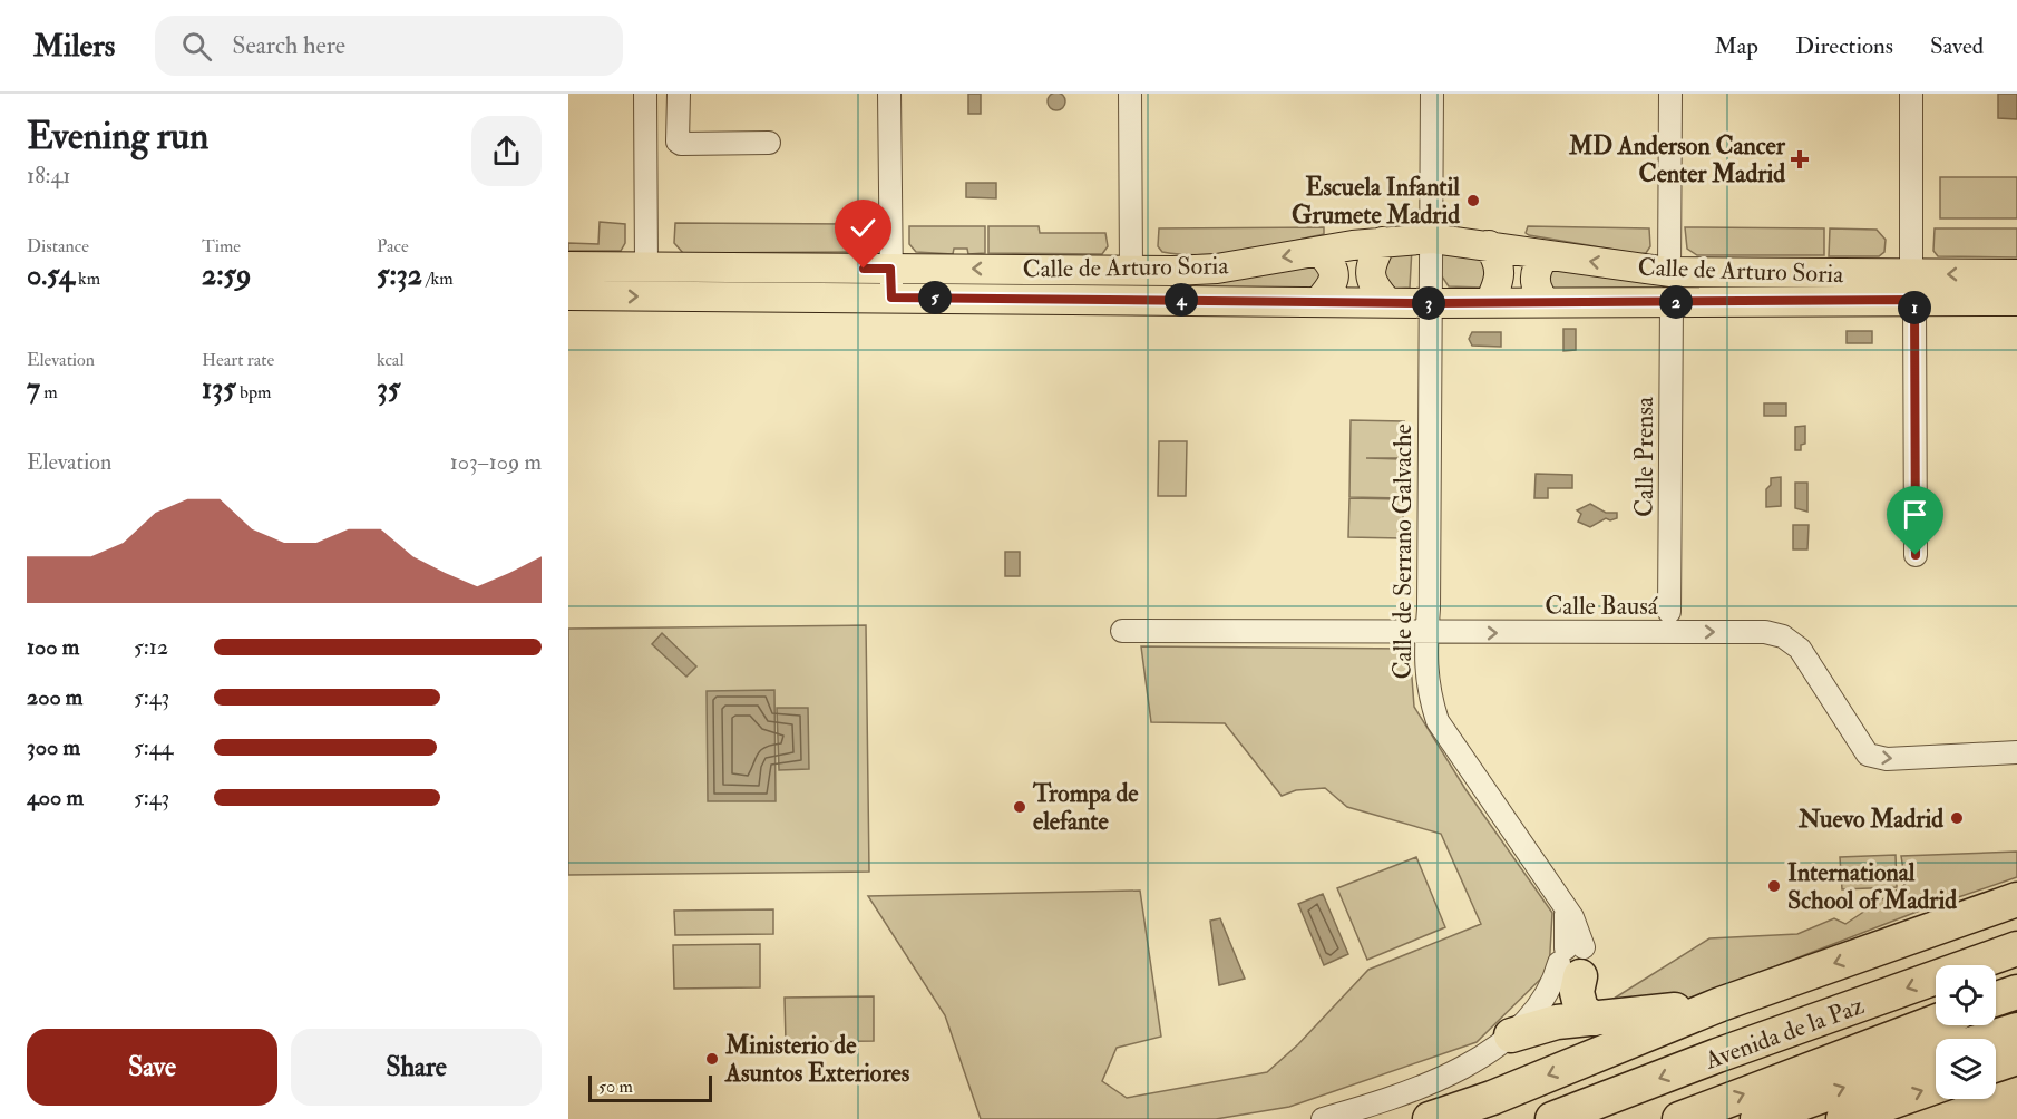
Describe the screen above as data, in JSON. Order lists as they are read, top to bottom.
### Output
{
  "streets": {
    "highway": ["Avenida de la Paz"],
    "main road": ["Calle de Arturo Soria"],
    "street": ["Calle Prensa", "Calle de Serrano Galvache", "Calle Bausá"]
  },
  "crossings": [
    ["Calle de Arturo Soria", "Calle Prensa"],
    ["Calle de Arturo Soria", "Calle de Serrano Galvache"],
    ["Calle de Serrano Galvache", "Calle Bausá"]
  ],
  "one_way": ["Calle Bausá"],
  "places": {
    "health": ["MD Anderson Cancer Center Madrid"],
    "other": [
      "Escuela Infantil Grumete Madrid",
      "Trompa de elefante",
      "Nuevo Madrid",
      "International School of Madrid",
      "Ministerio de Asuntos Exteriores"
    ]
  },
  "scale_bar": "50 m",
  "page": {
    "header": "Milers",
    "search": "Search here",
    "nav": ["Map", "Directions", "Saved"],
    "heading": ["Evening run", "18:41"],
    "stats": [
      ["Distance", "0.54 km"],
      ["Time", "2:59"],
      ["Pace", "5:32 /km"],
      ["Elevation", "7 m"],
      ["Heart rate", "135 bpm"],
      ["kcal", "35"]
    ],
    "pins": [
      "5",
      "4",
      "2",
      "3",
      "1"
    ],
    "chart": ["Elevation", "103–109 m"],
    "list": [
      {
        "name": "100 m",
        "note": "5:12"
      },
      {
        "name": "200 m",
        "note": "5:43"
      },
      {
        "name": "300 m",
        "note": "5:44"
      },
      {
        "name": "400 m",
        "note": "5:43"
      }
    ],
    "buttons": ["Save", "Share"],
    "scale": "50 m"
  }
}
